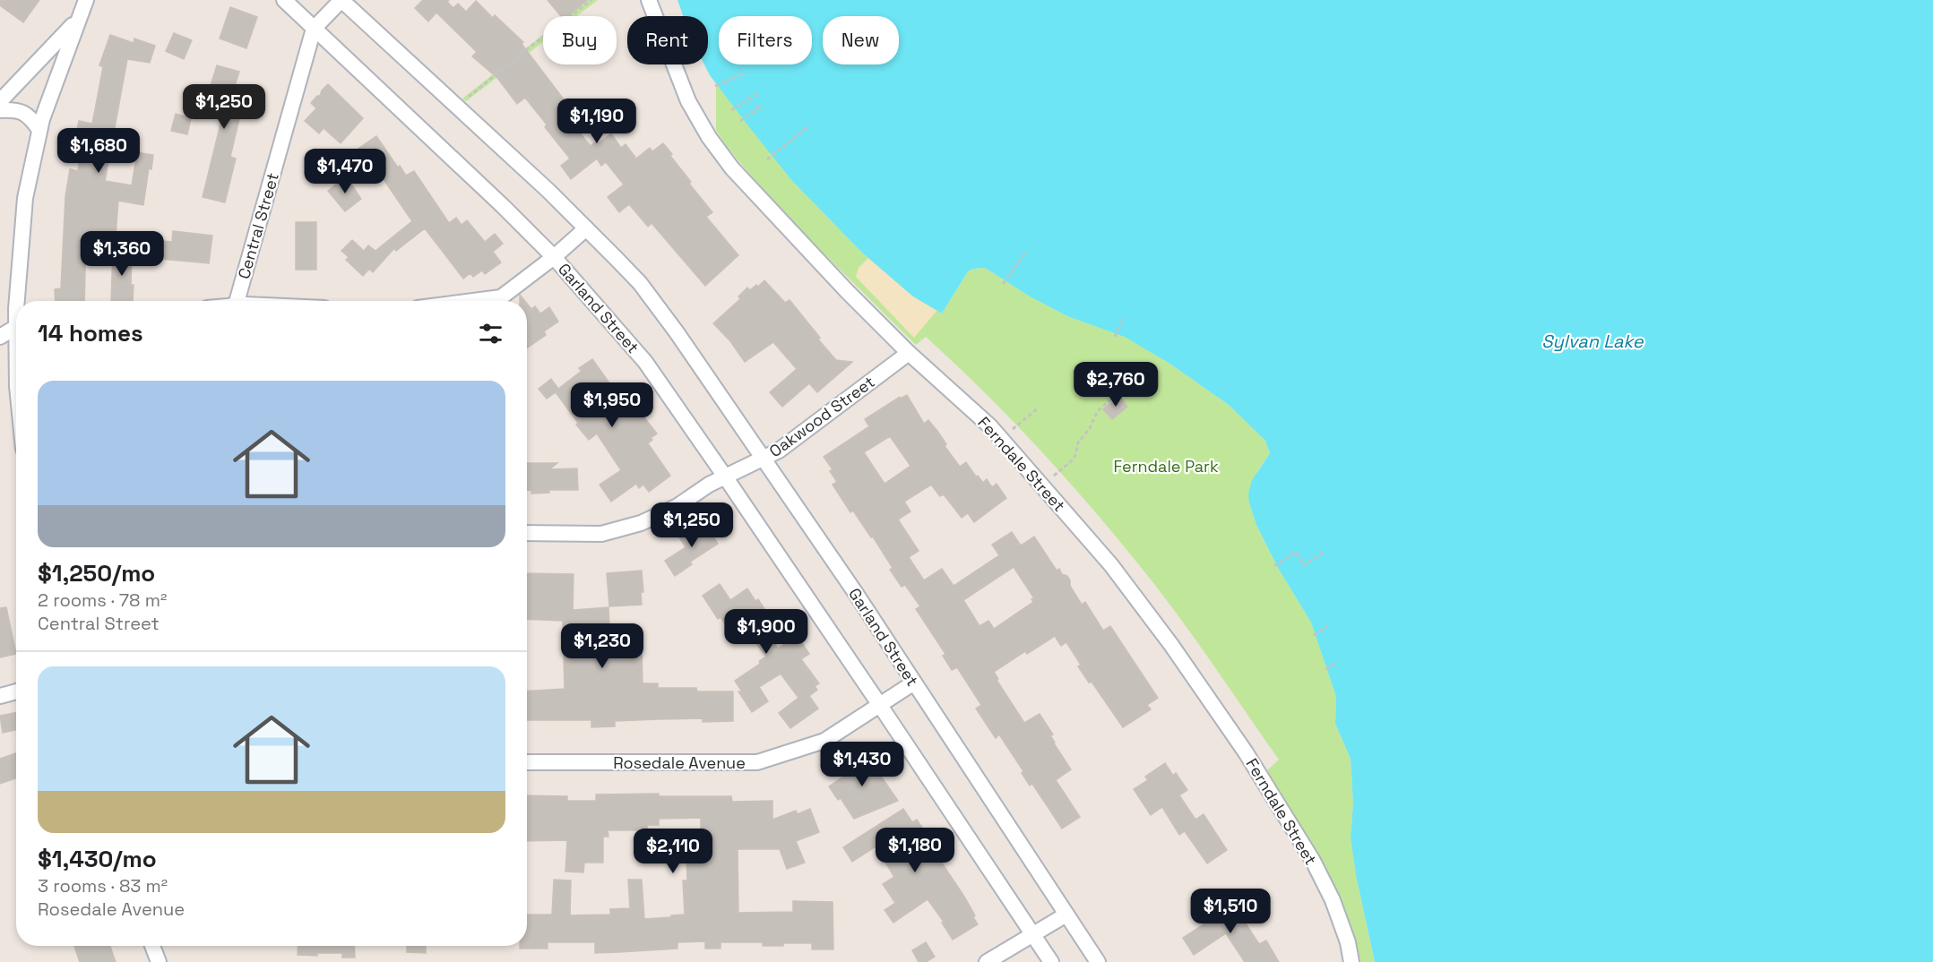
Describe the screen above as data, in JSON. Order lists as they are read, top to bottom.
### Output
{
  "streets": {
    "street": [
      "Central Street",
      "Garland Street",
      "Oakwood Street",
      "Ferndale Street",
      "Rosedale Avenue"
    ]
  },
  "crossings": [
    ["Central Street", "Garland Street"],
    ["Garland Street", "Oakwood Street"],
    ["Garland Street", "Rosedale Avenue"],
    ["Oakwood Street", "Ferndale Street"]
  ],
  "water": ["Sylvan Lake"],
  "parks": ["Ferndale Park"],
  "page": {
    "chip": [
      "Buy",
      "Rent",
      "Filters",
      "New"
    ],
    "price": [
      "$1,250",
      "$1,190",
      "$1,680",
      "$1,470",
      "$1,360",
      "$2,760",
      "$1,950",
      "$1,250",
      "$1,900",
      "$1,230",
      "$1,430",
      "$1,180",
      "$2,110",
      "$1,510"
    ],
    "heading": "14 homes",
    "list": [
      {
        "name": "$1,250/mo",
        "note": "2 rooms · 78 m² · Central Street"
      },
      {
        "name": "$1,430/mo",
        "note": "3 rooms · 83 m² · Rosedale Avenue"
      }
    ]
  }
}
